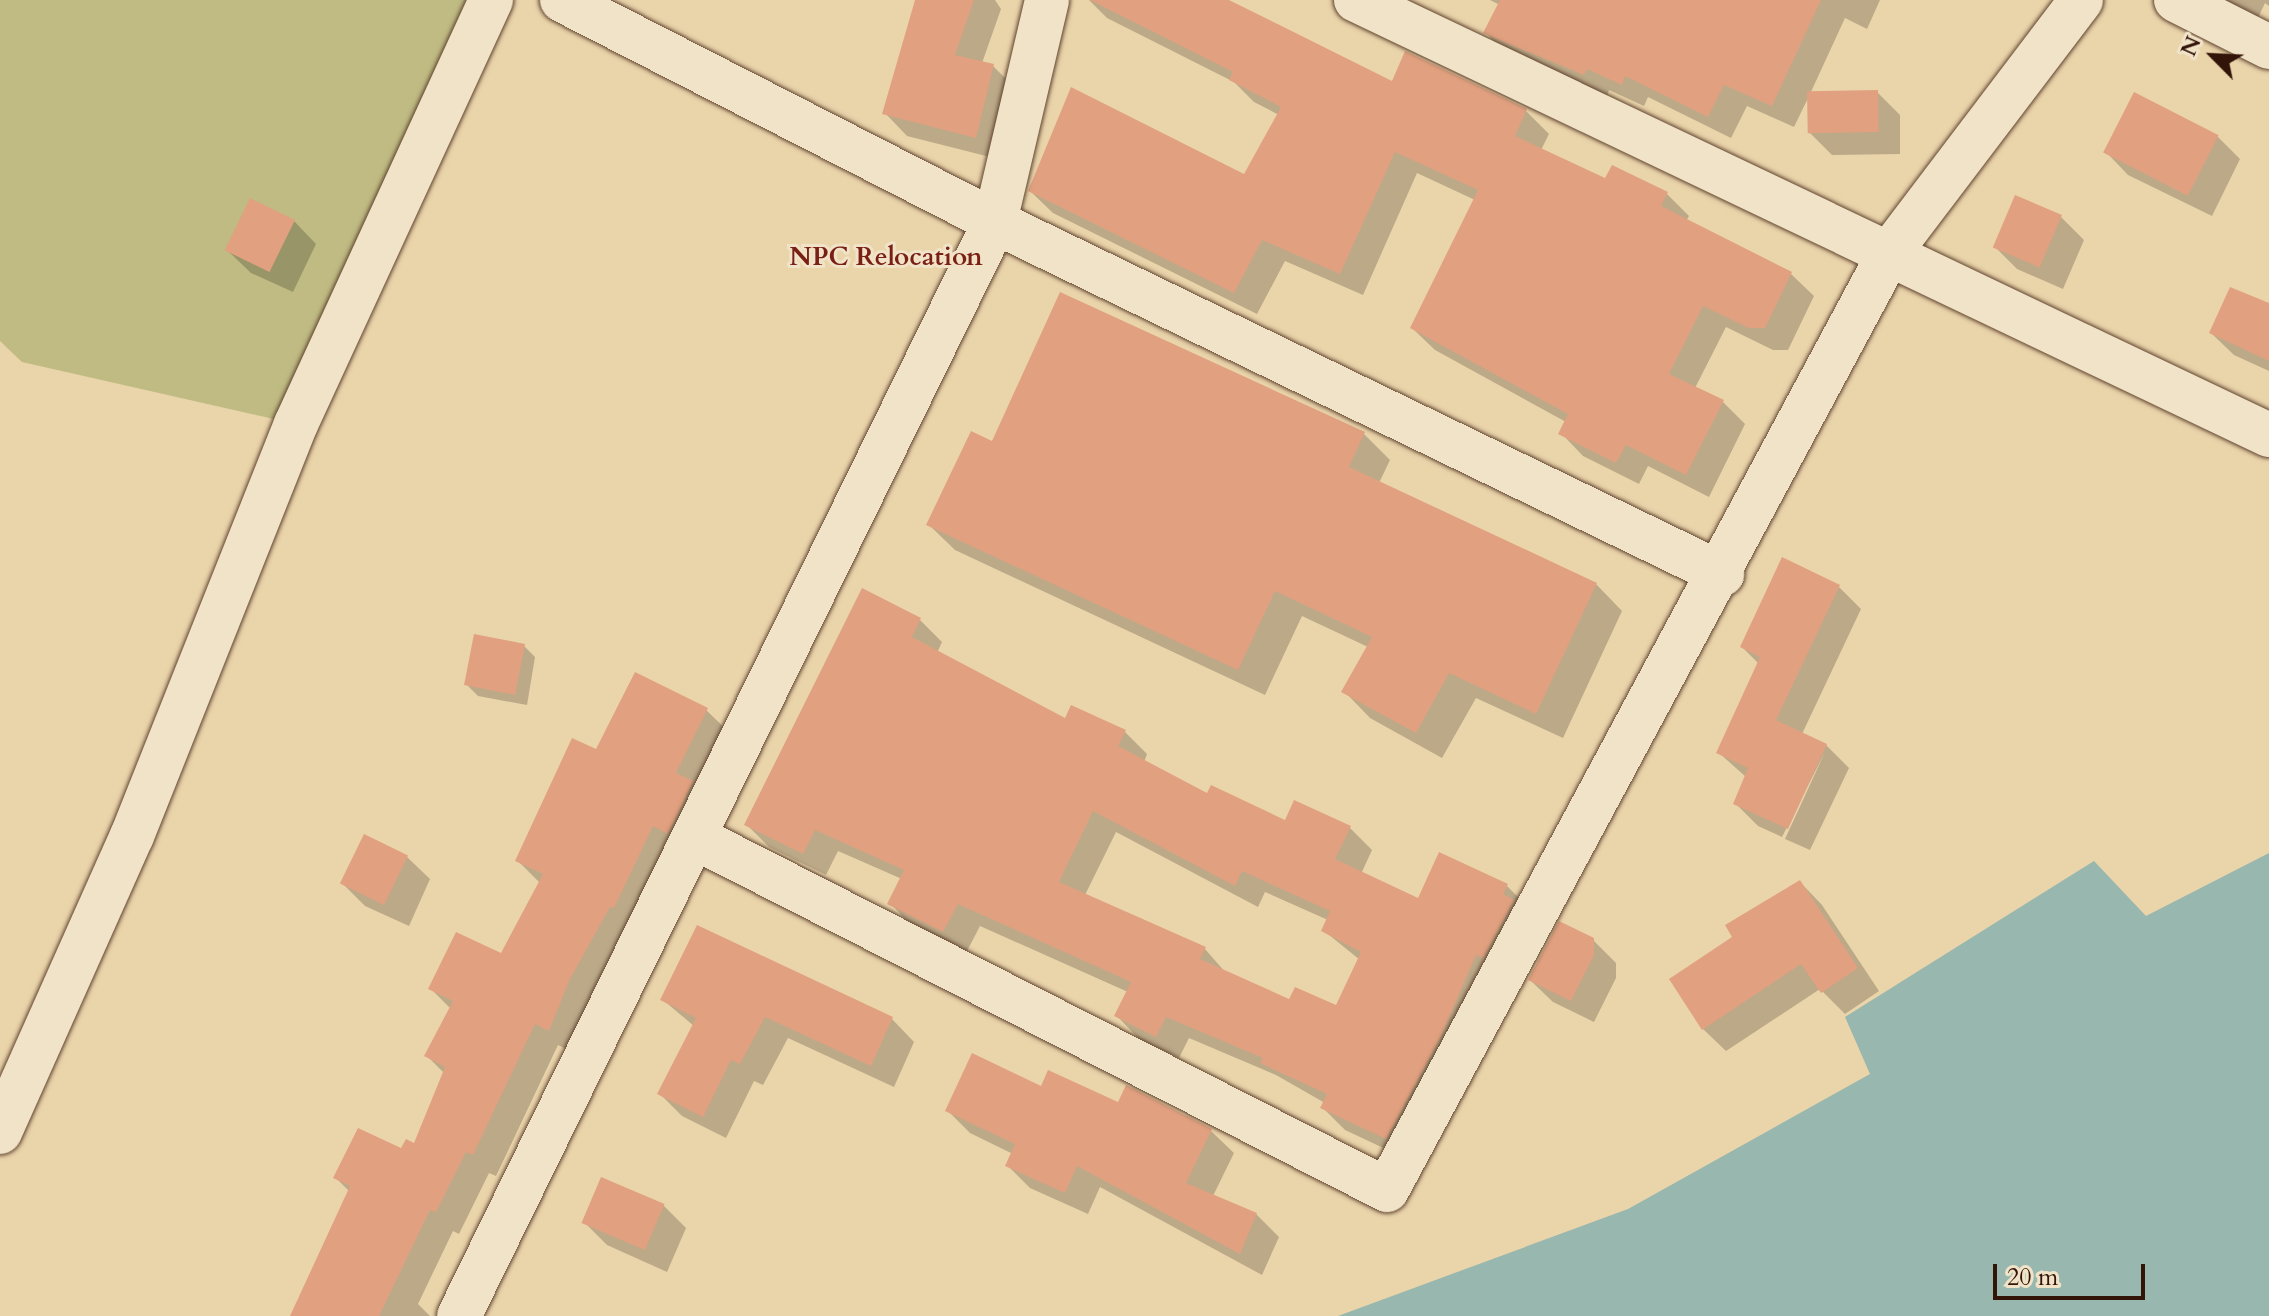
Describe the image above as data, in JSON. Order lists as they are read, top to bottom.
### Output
{
  "districts": ["NPC Relocation"],
  "scale_bar": "20 m",
  "north": "top left"
}
